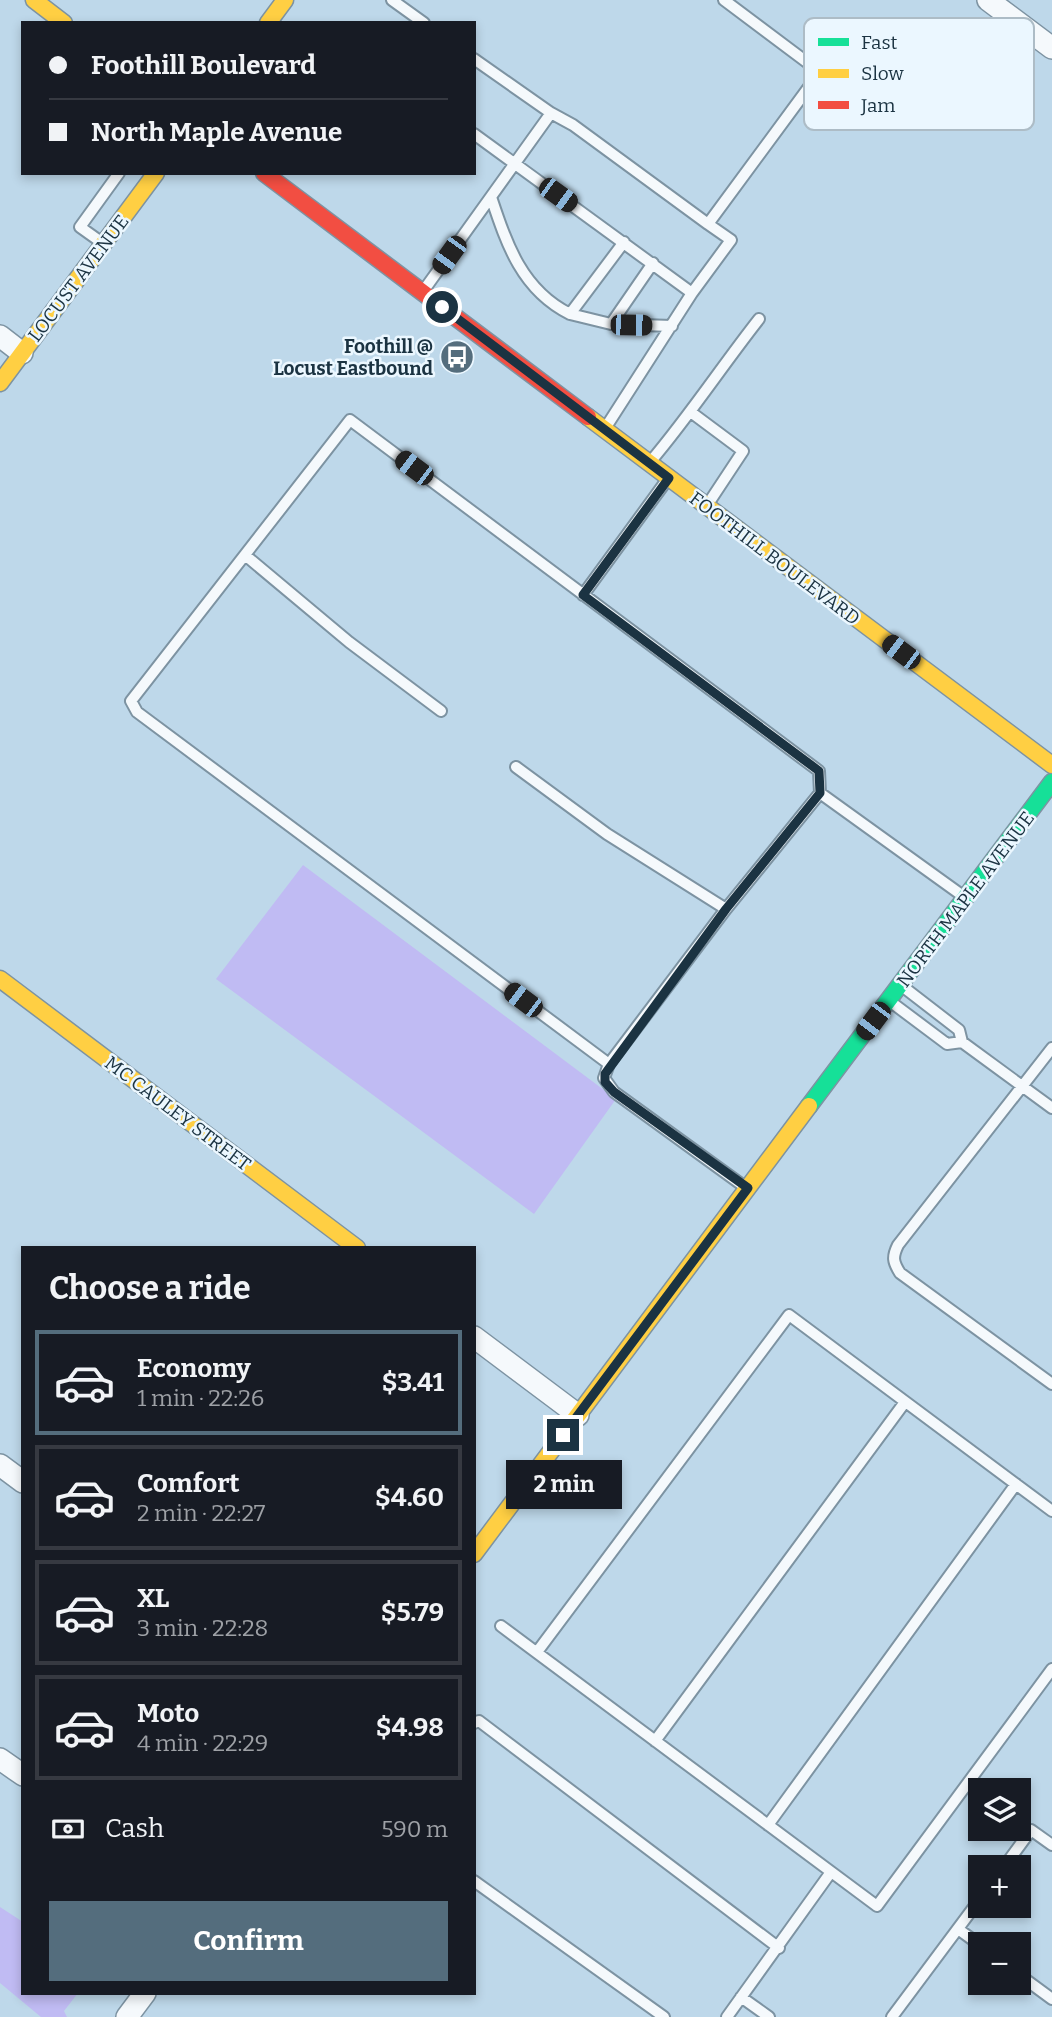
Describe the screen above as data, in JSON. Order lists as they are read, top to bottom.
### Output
{
  "streets": {
    "street": [
      "LOCUST AVENUE",
      "FOOTHILL BOULEVARD",
      "NORTH MAPLE AVENUE",
      "MC CAULEY STREET"
    ]
  },
  "places": {
    "bus stop": ["Foothill @ Locust Eastbound"]
  },
  "legend": ["Fast", "Slow", "Jam"],
  "page": {
    "banner": ["Foothill Boulevard", "North Maple Avenue"],
    "heading": "Choose a ride",
    "list": [
      {
        "name": "Economy",
        "note": "1 min · 22:26",
        "value": "$3.41"
      },
      {
        "name": "Comfort",
        "note": "2 min · 22:27",
        "value": "$4.60"
      },
      {
        "name": "XL",
        "note": "3 min · 22:28",
        "value": "$5.79"
      },
      {
        "name": "Moto",
        "note": "4 min · 22:29",
        "value": "$4.98"
      }
    ],
    "bubble": "2 min",
    "map_buttons": ["+", "−"],
    "pay": ["Cash", "590 m"],
    "buttons": "Confirm"
  }
}
